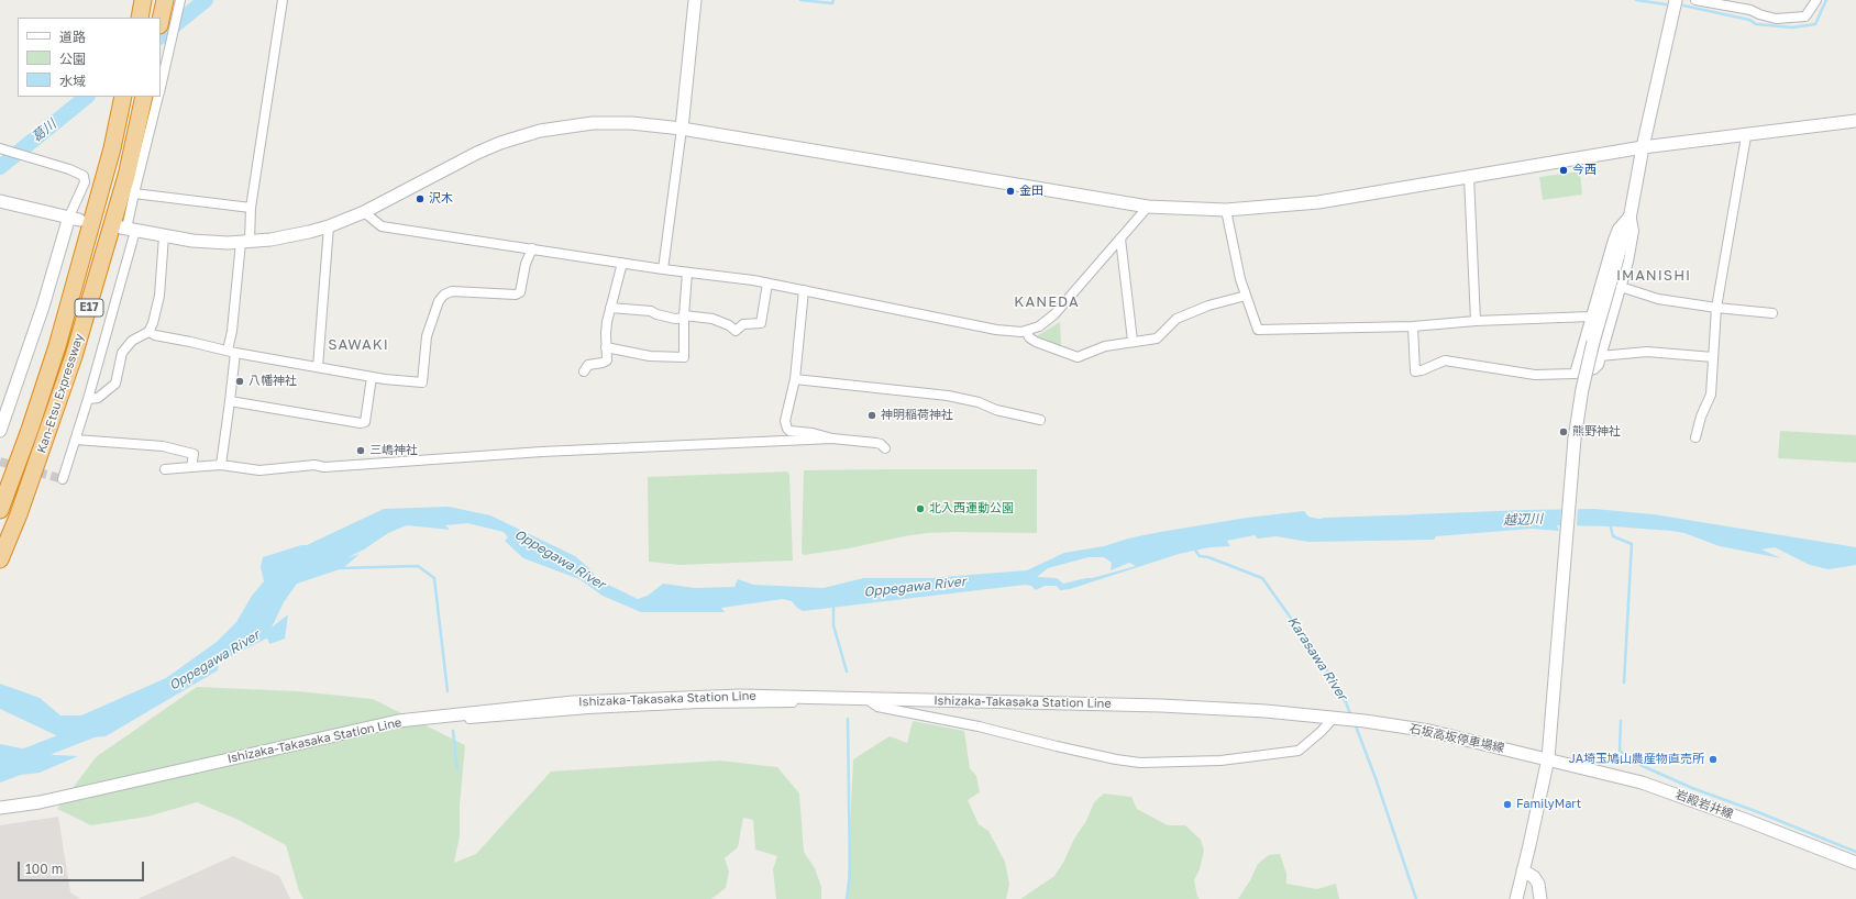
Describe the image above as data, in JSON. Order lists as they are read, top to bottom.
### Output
{
  "streets": {
    "highway": ["E17", "Kan-Etsu Expressway"],
    "street": ["Ishizaka-Takasaka Station Line", "石坂高坂停車場線", "岩殿岩井線"]
  },
  "crossings": [
    ["Ishizaka-Takasaka Station Line", "石坂高坂停車場線"],
    ["石坂高坂停車場線", "岩殿岩井線"]
  ],
  "districts": ["IMANISHI", "KANEDA", "SAWAKI"],
  "water": [
    "葛川",
    "越辺川",
    "Oppegawa River",
    "Karasawa River"
  ],
  "places": [
    "今西",
    "金田",
    "沢木",
    "八幡神社",
    "神明稲荷神社",
    "熊野神社",
    "三嶋神社",
    "北入西運動公園",
    "JA埼玉鳩山農産物直売所",
    "FamilyMart"
  ],
  "legend": ["道路", "公園", "水域"],
  "scale_bar": "100 m"
}
